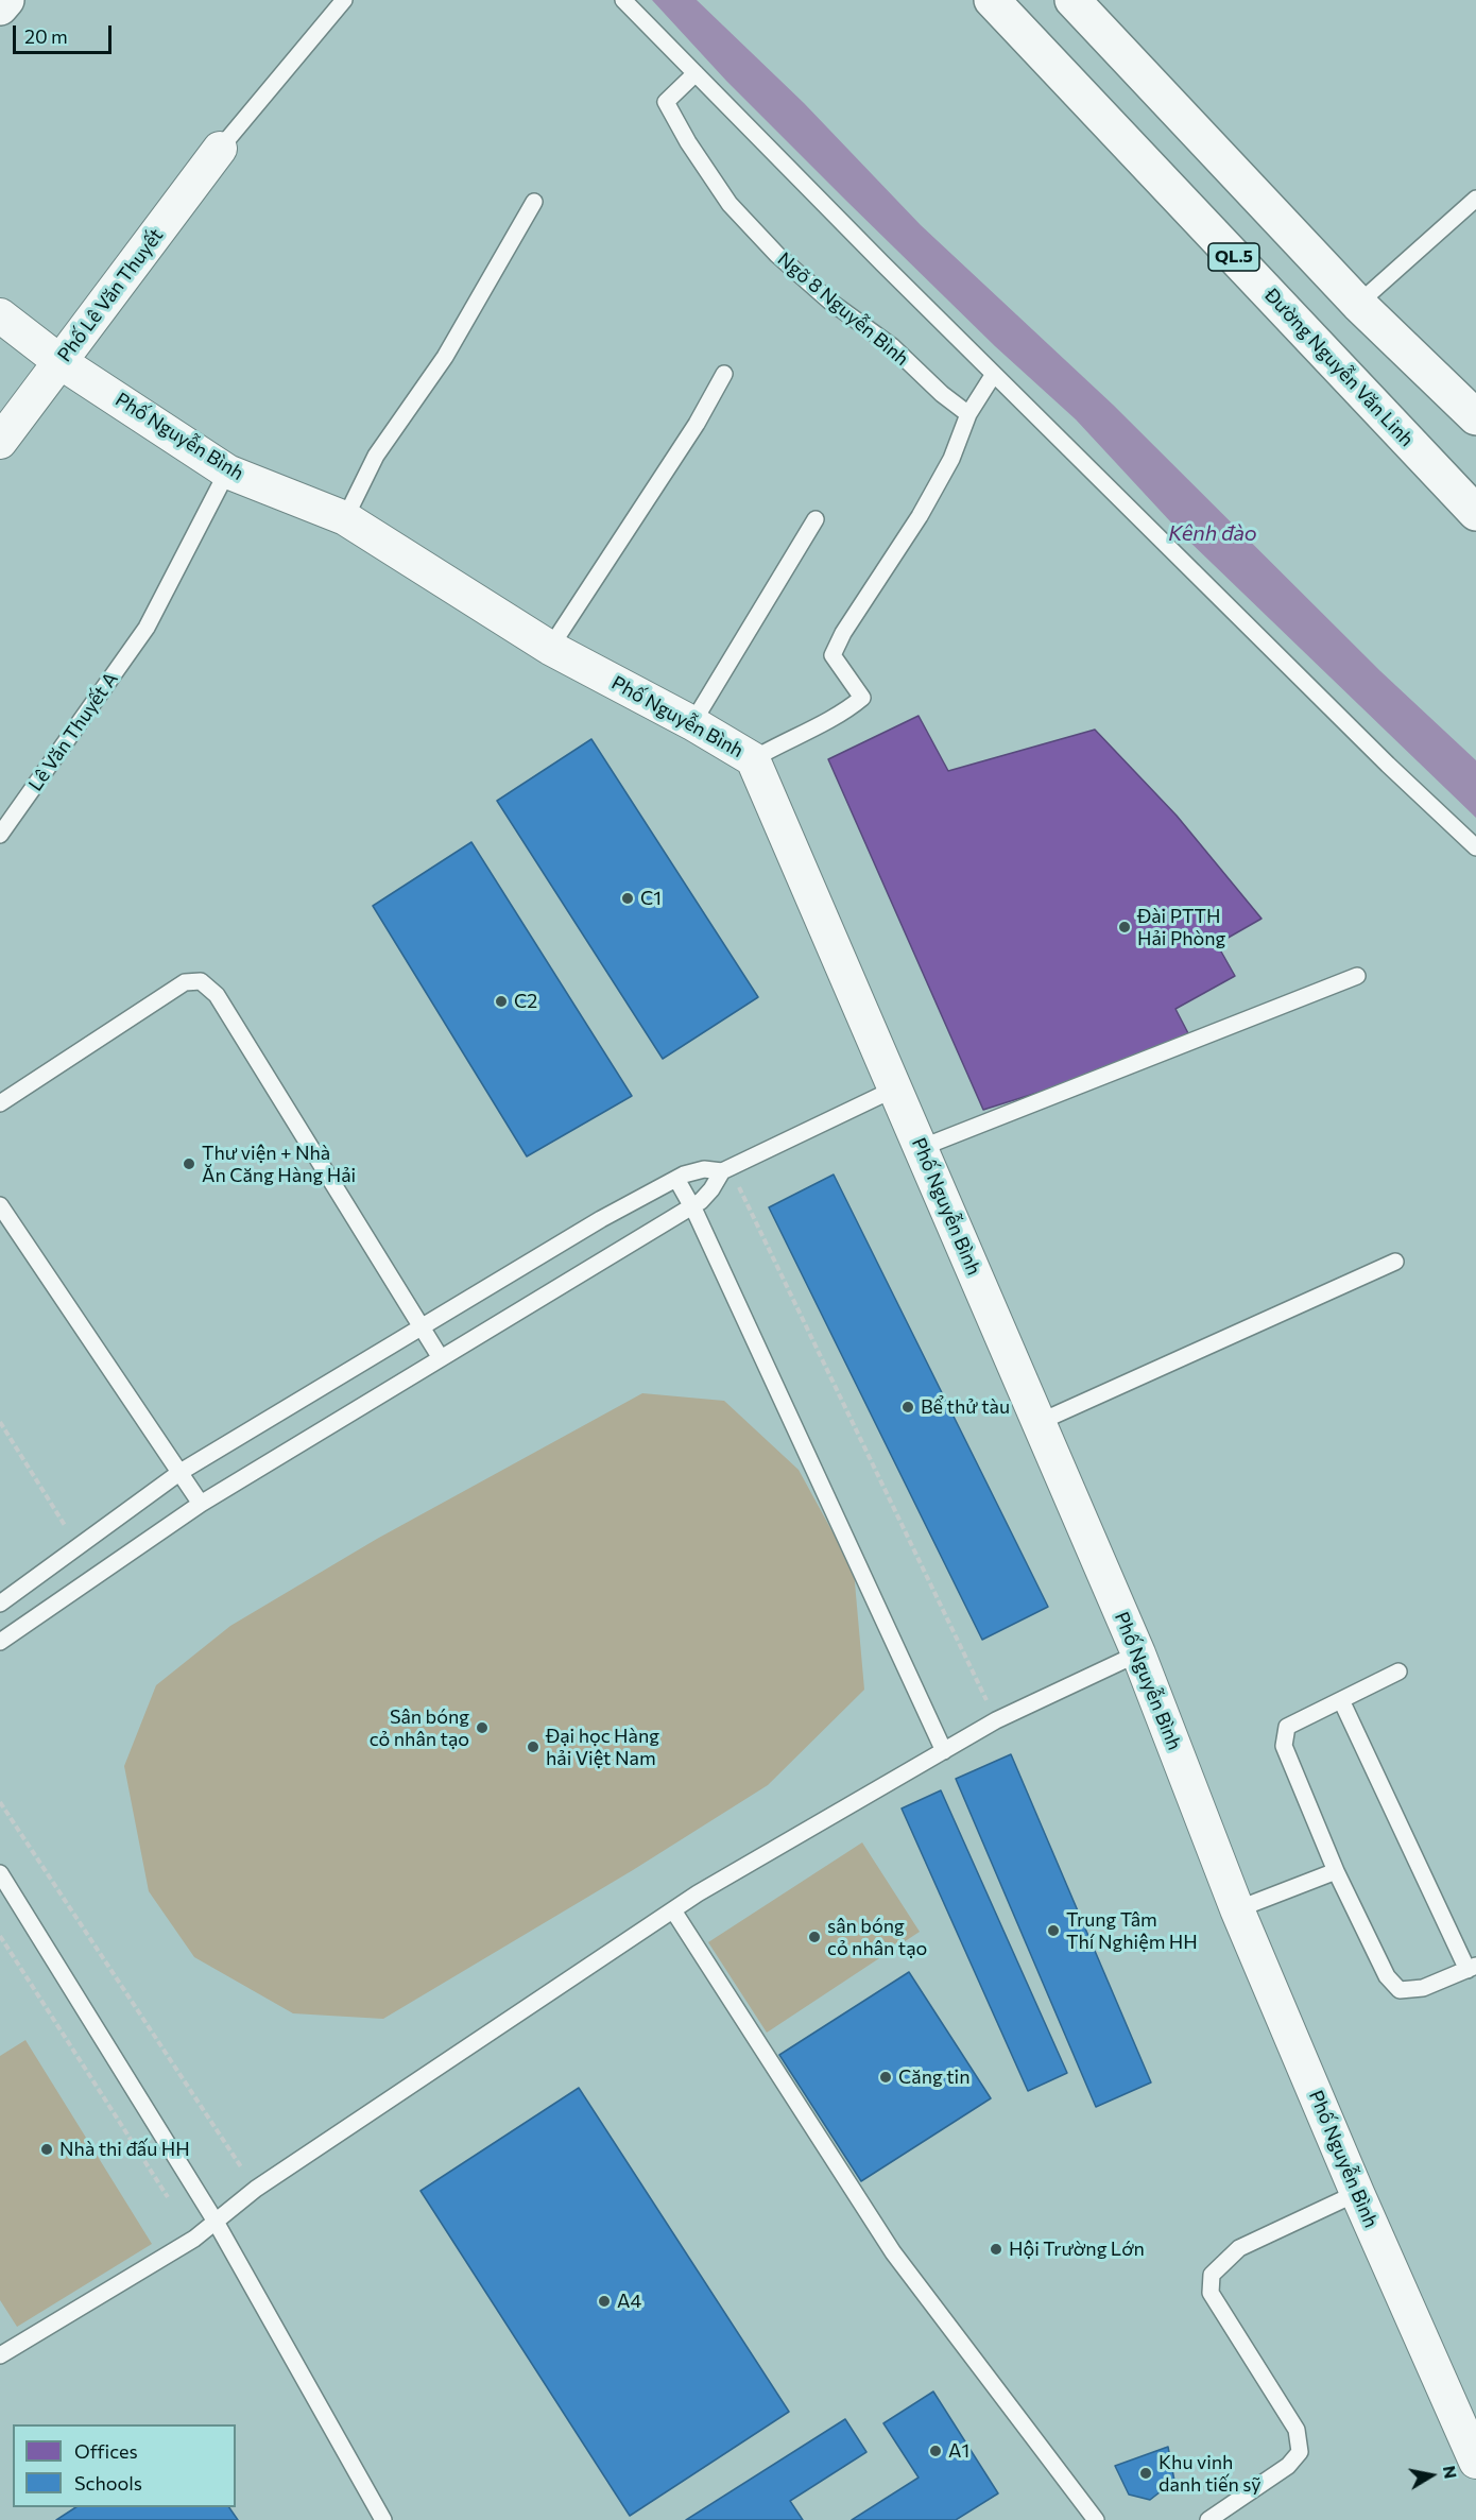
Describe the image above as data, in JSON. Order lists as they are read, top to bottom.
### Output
{
  "streets": {
    "main road": ["QL.5", "Đường Nguyễn Văn Linh"],
    "street": ["Phố Lê Văn Thuyết", "Phố Nguyễn Bình"],
    "lane": ["Ngõ 8 Nguyễn Bình", "Lê Văn Thuyết A"]
  },
  "crossings": [
    ["Phố Lê Văn Thuyết", "Phố Nguyễn Bình"],
    ["Phố Nguyễn Bình", "Lê Văn Thuyết A"]
  ],
  "water": ["Kênh đào"],
  "places": [
    "C1",
    "Đài PTTH Hải Phòng",
    "C2",
    "Thư viện + Nhà Ăn Căng Hàng Hải",
    "Bể thử tàu",
    "Sân bóng cỏ nhân tạo",
    "Đại học Hàng hải Việt Nam",
    "Trung Tâm Thí Nghiệm HH",
    "sân bóng cỏ nhân tạo",
    "Căng tin",
    "Nhà thi đấu HH",
    "Hội Trường Lớn",
    "A4",
    "A1",
    "Khu vinh danh tiến sỹ"
  ],
  "legend": ["Offices", "Schools"],
  "scale_bar": "20 m",
  "north": "right"
}
